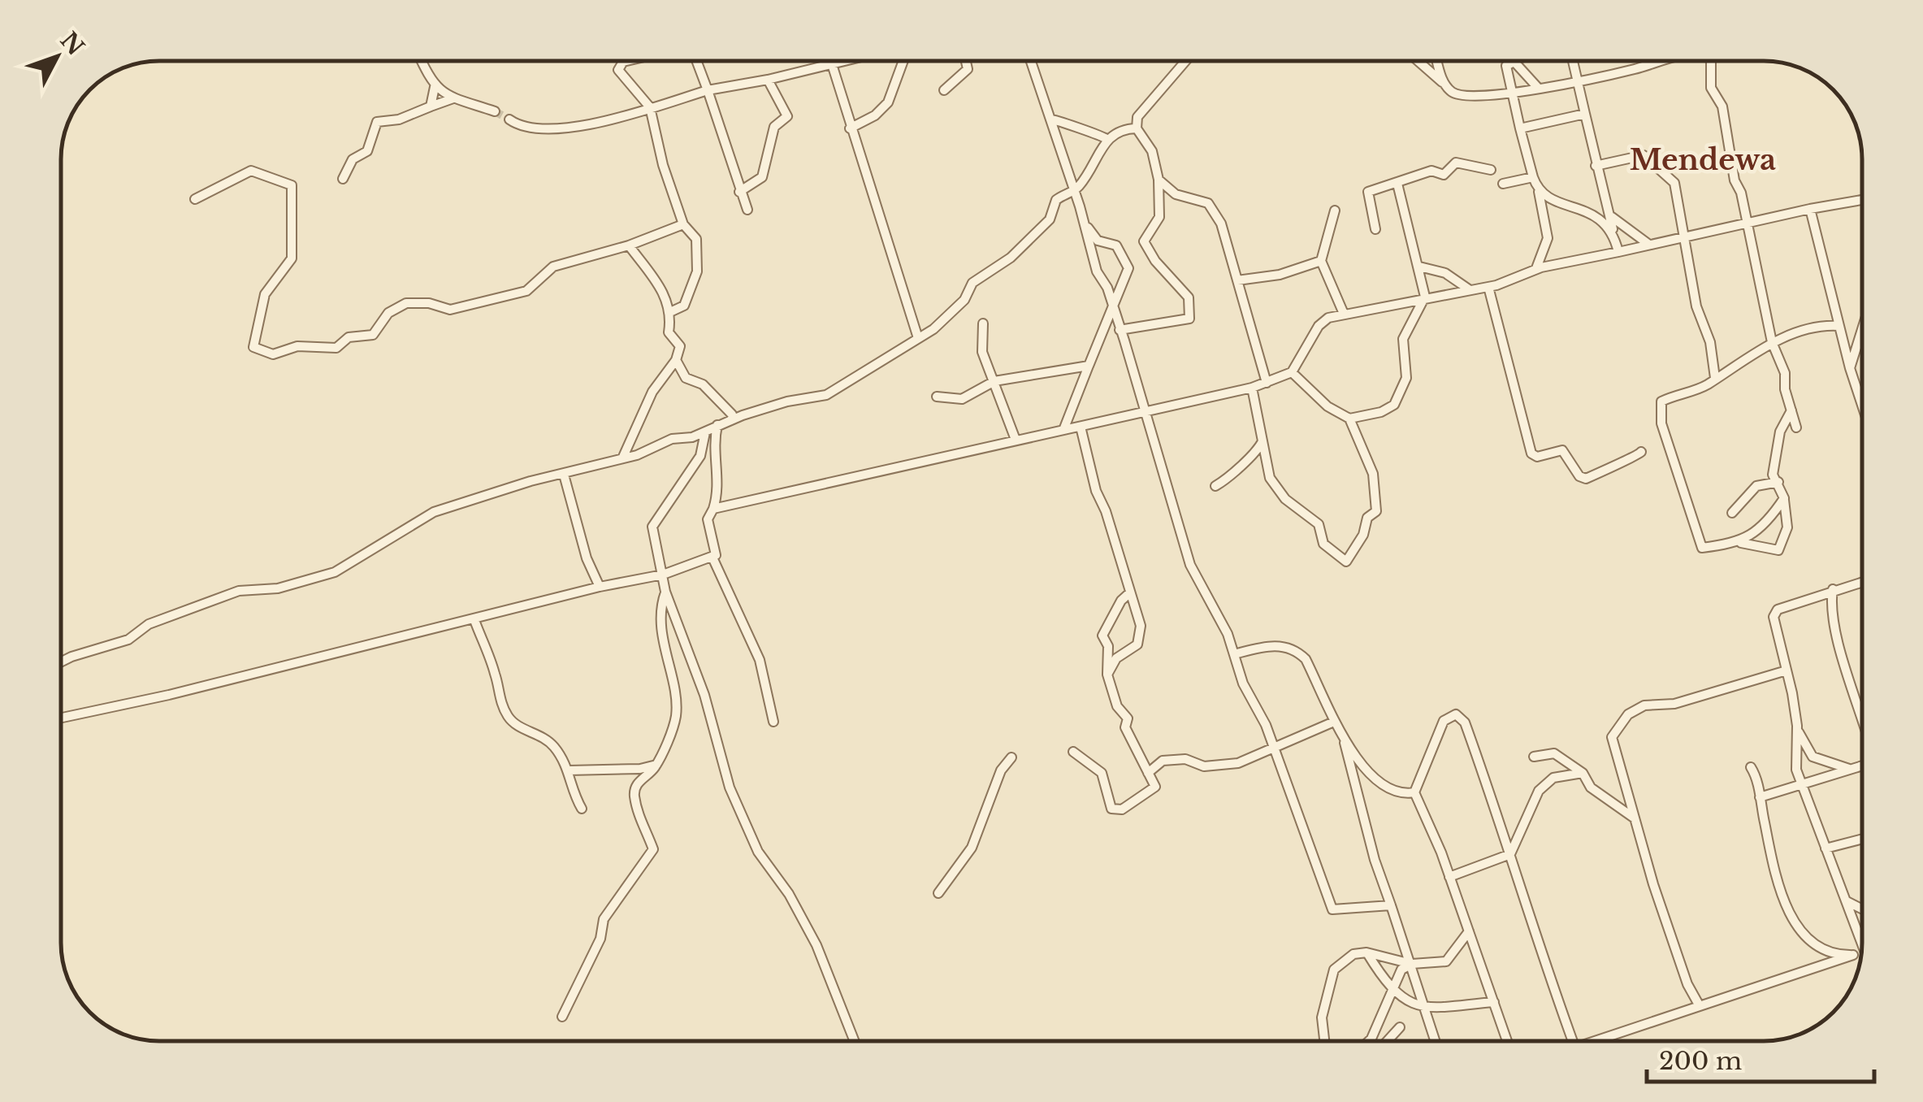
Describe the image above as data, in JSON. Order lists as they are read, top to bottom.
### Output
{
  "districts": ["Mendewa"],
  "scale_bar": "200 m",
  "north": "top right"
}
